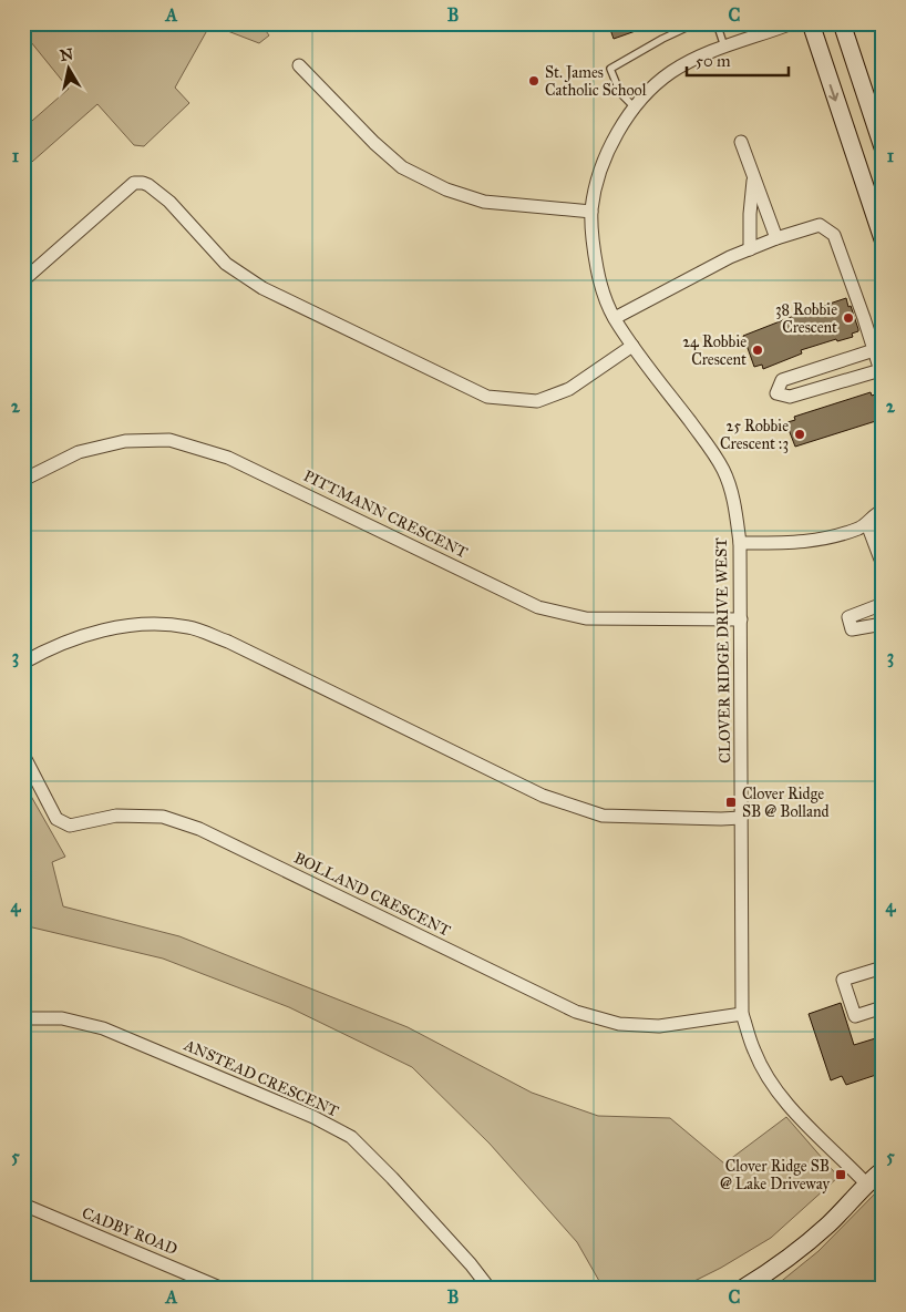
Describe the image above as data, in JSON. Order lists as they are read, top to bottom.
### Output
{
  "streets": {
    "street": [
      "PITTMANN CRESCENT",
      "CLOVER RIDGE DRIVE WEST",
      "BOLLAND CRESCENT",
      "ANSTEAD CRESCENT",
      "CADBY ROAD"
    ]
  },
  "crossings": [
    ["PITTMANN CRESCENT", "CLOVER RIDGE DRIVE WEST"],
    ["CLOVER RIDGE DRIVE WEST", "BOLLAND CRESCENT"]
  ],
  "places": {
    "other": [
      "St. James Catholic School",
      "38 Robbie Crescent",
      "24 Robbie Crescent",
      "25 Robbie Crescent :3"
    ],
    "transit": ["Clover Ridge SB @ Bolland", "Clover Ridge SB @ Lake Driveway"]
  },
  "scale_bar": "50 m",
  "north": "top",
  "grid": {
    "columns": ["A", "B", "C"],
    "rows": [
      "1",
      "2",
      "3",
      "4",
      "5"
    ]
  }
}
